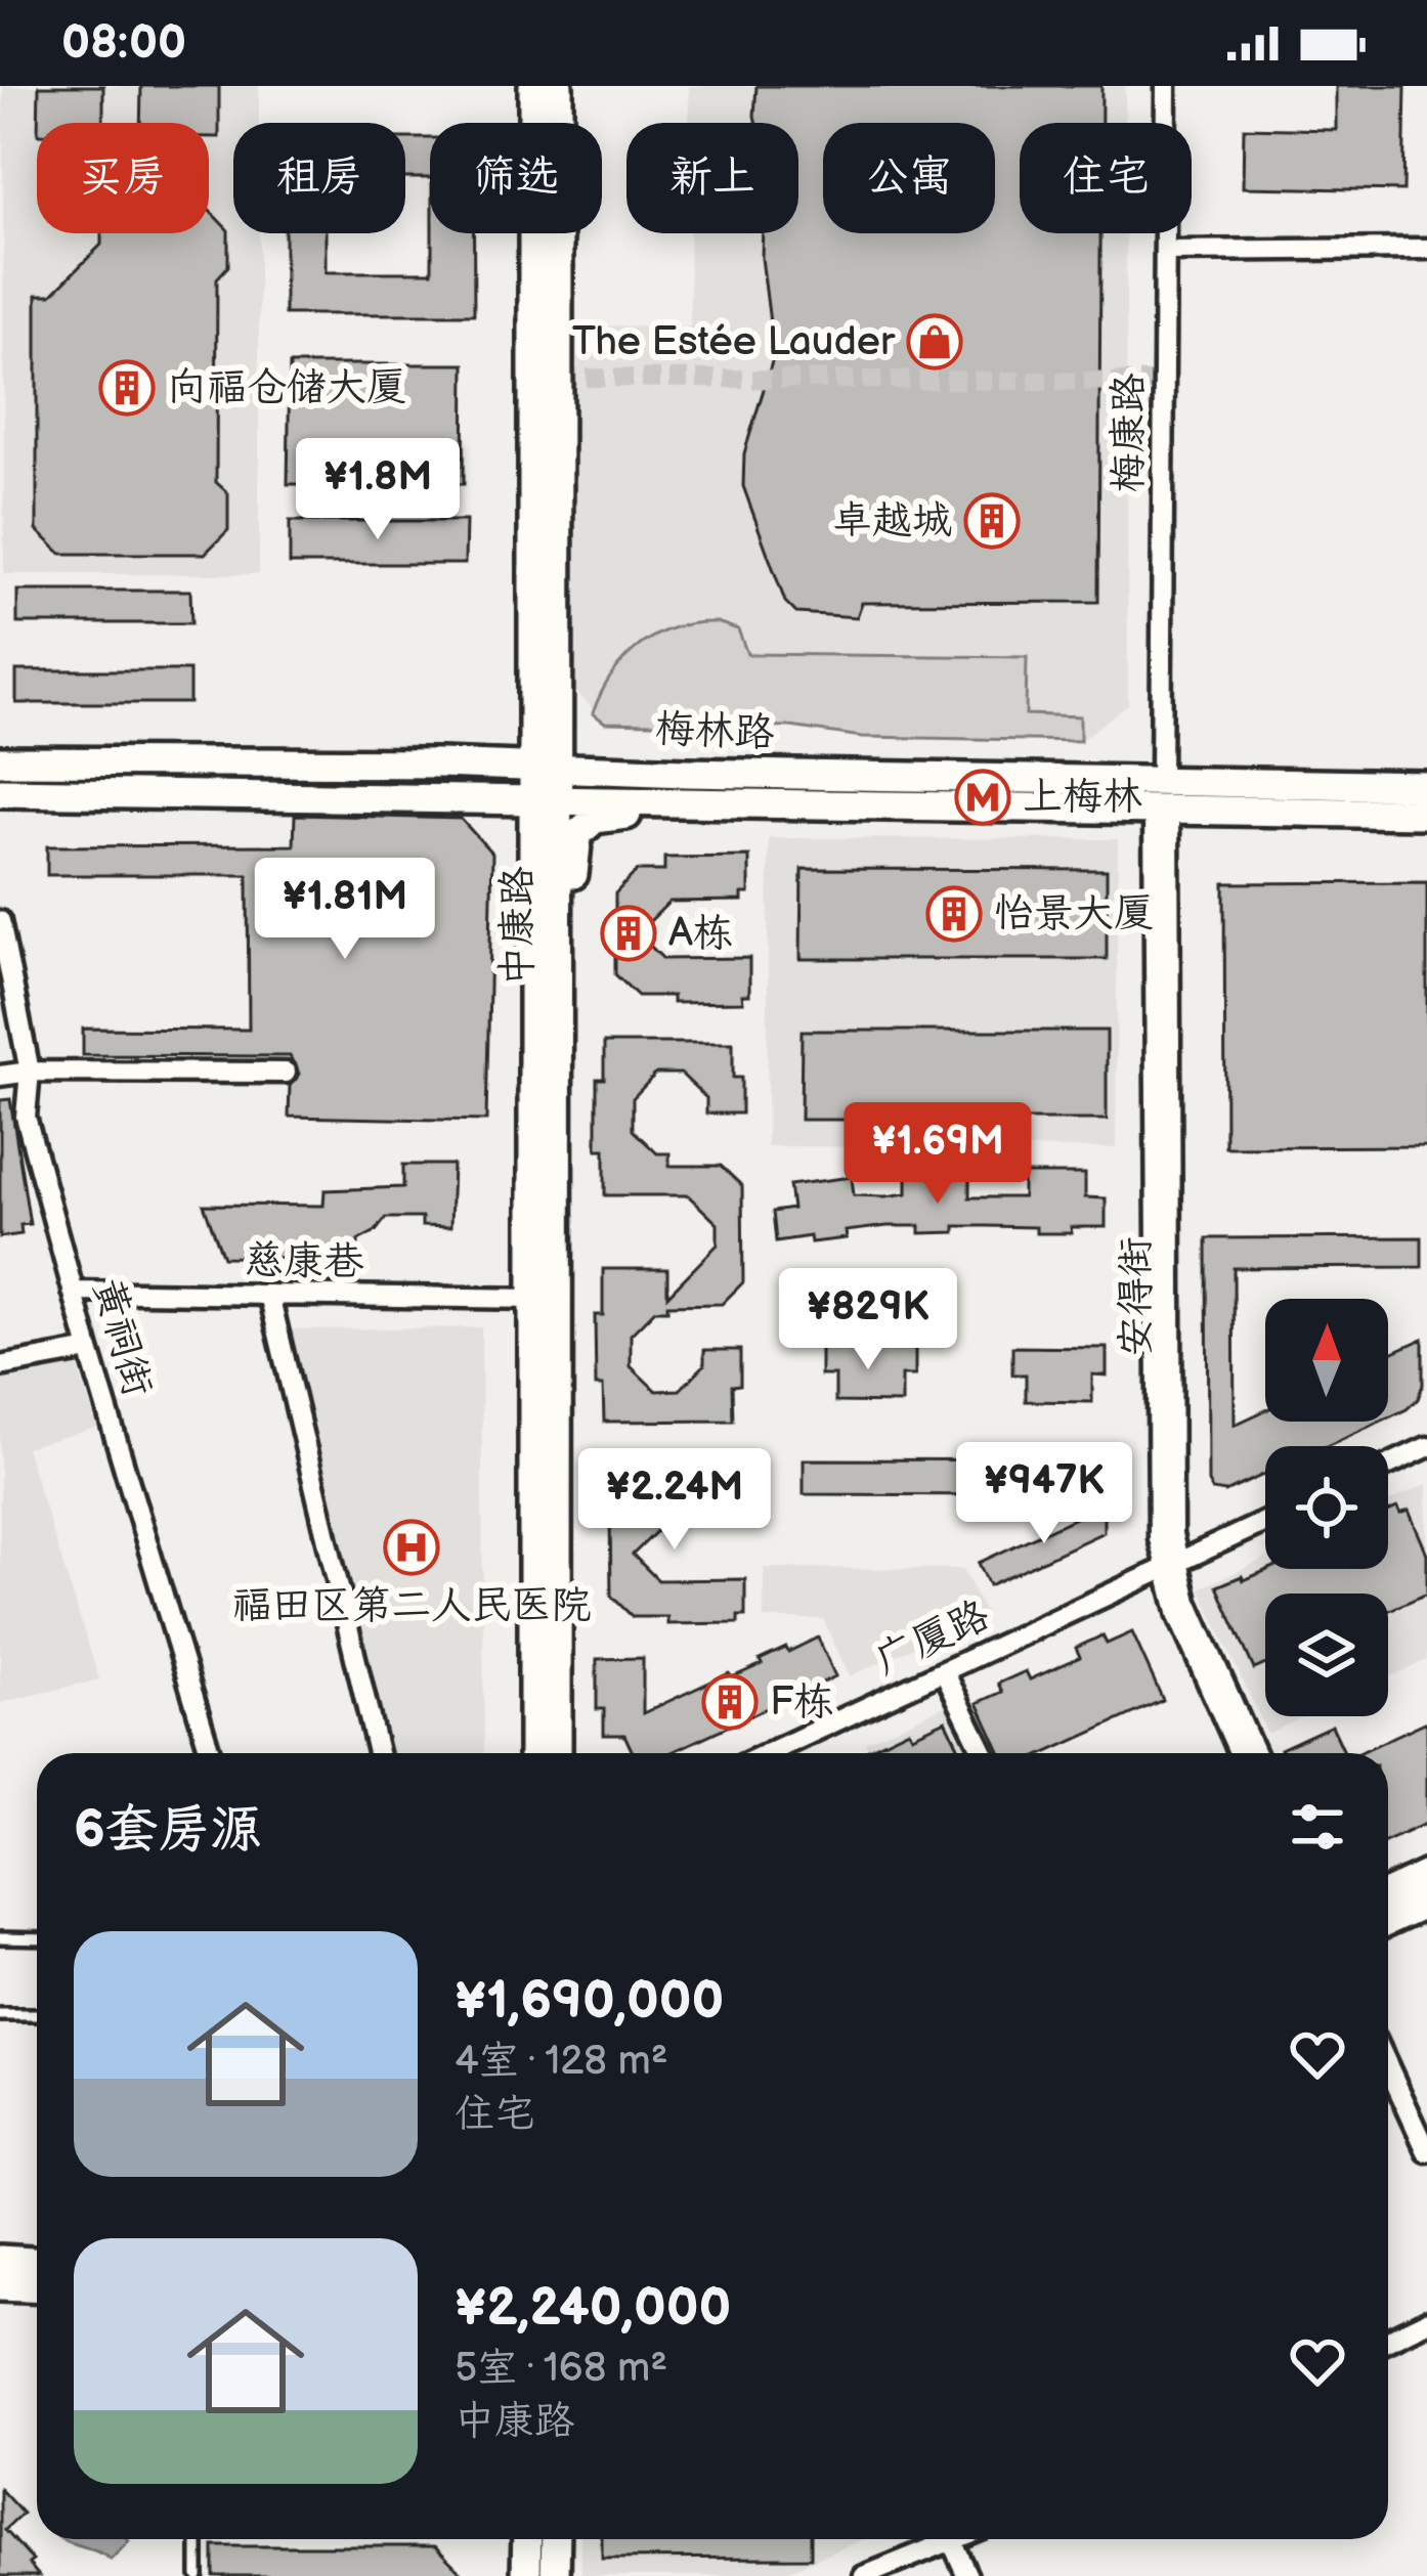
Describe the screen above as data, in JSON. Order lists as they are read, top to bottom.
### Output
{
  "streets": {
    "main road": ["梅林路", "中康路"],
    "street": [
      "梅康路",
      "慈康巷",
      "安得街",
      "黄祠街",
      "广厦路"
    ]
  },
  "crossings": [
    ["梅康路", "梅林路"],
    ["梅林路", "中康路"],
    ["梅林路", "安得街"],
    ["中康路", "慈康巷"],
    ["慈康巷", "黄祠街"],
    ["安得街", "广厦路"]
  ],
  "places": {
    "shop": ["The Estée Lauder"],
    "building": [
      "向福仓储大厦",
      "卓越城",
      "怡景大厦",
      "A栋",
      "F栋"
    ],
    "metro station": ["上梅林"],
    "hospital": ["福田区第二人民医院"]
  },
  "north": "top",
  "page": {
    "status": "08:00",
    "chip": [
      "买房",
      "租房",
      "筛选",
      "新上",
      "公寓",
      "住宅"
    ],
    "price": [
      "¥1.8M",
      "¥1.81M",
      "¥1.69M",
      "¥829K",
      "¥947K",
      "¥2.24M"
    ],
    "heading": "6套房源",
    "list": [
      {
        "name": "¥1,690,000",
        "note": "4室 · 128 m² · 住宅"
      },
      {
        "name": "¥2,240,000",
        "note": "5室 · 168 m² · 中康路"
      }
    ]
  }
}
